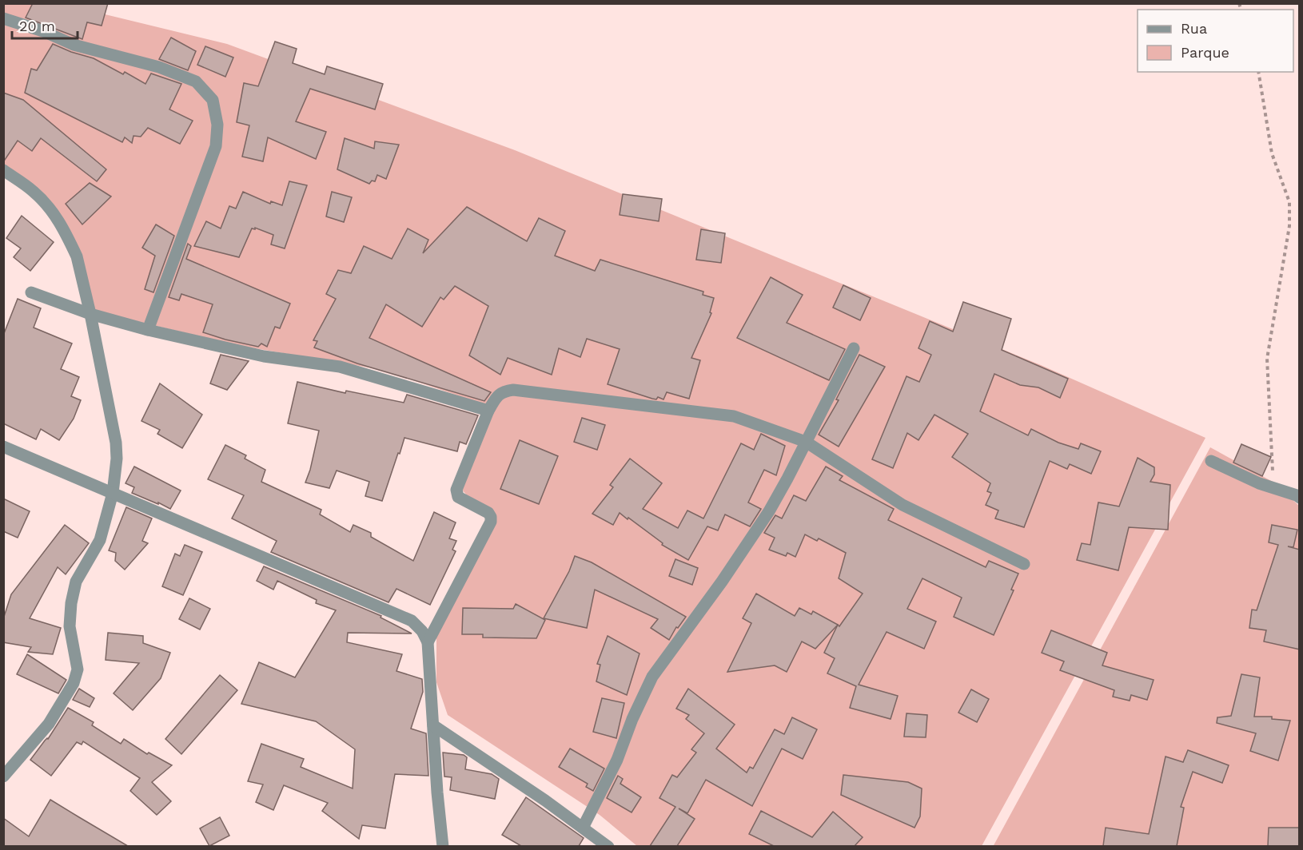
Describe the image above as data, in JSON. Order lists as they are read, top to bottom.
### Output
{
  "legend": ["Rua", "Parque"],
  "scale_bar": "20 m"
}
